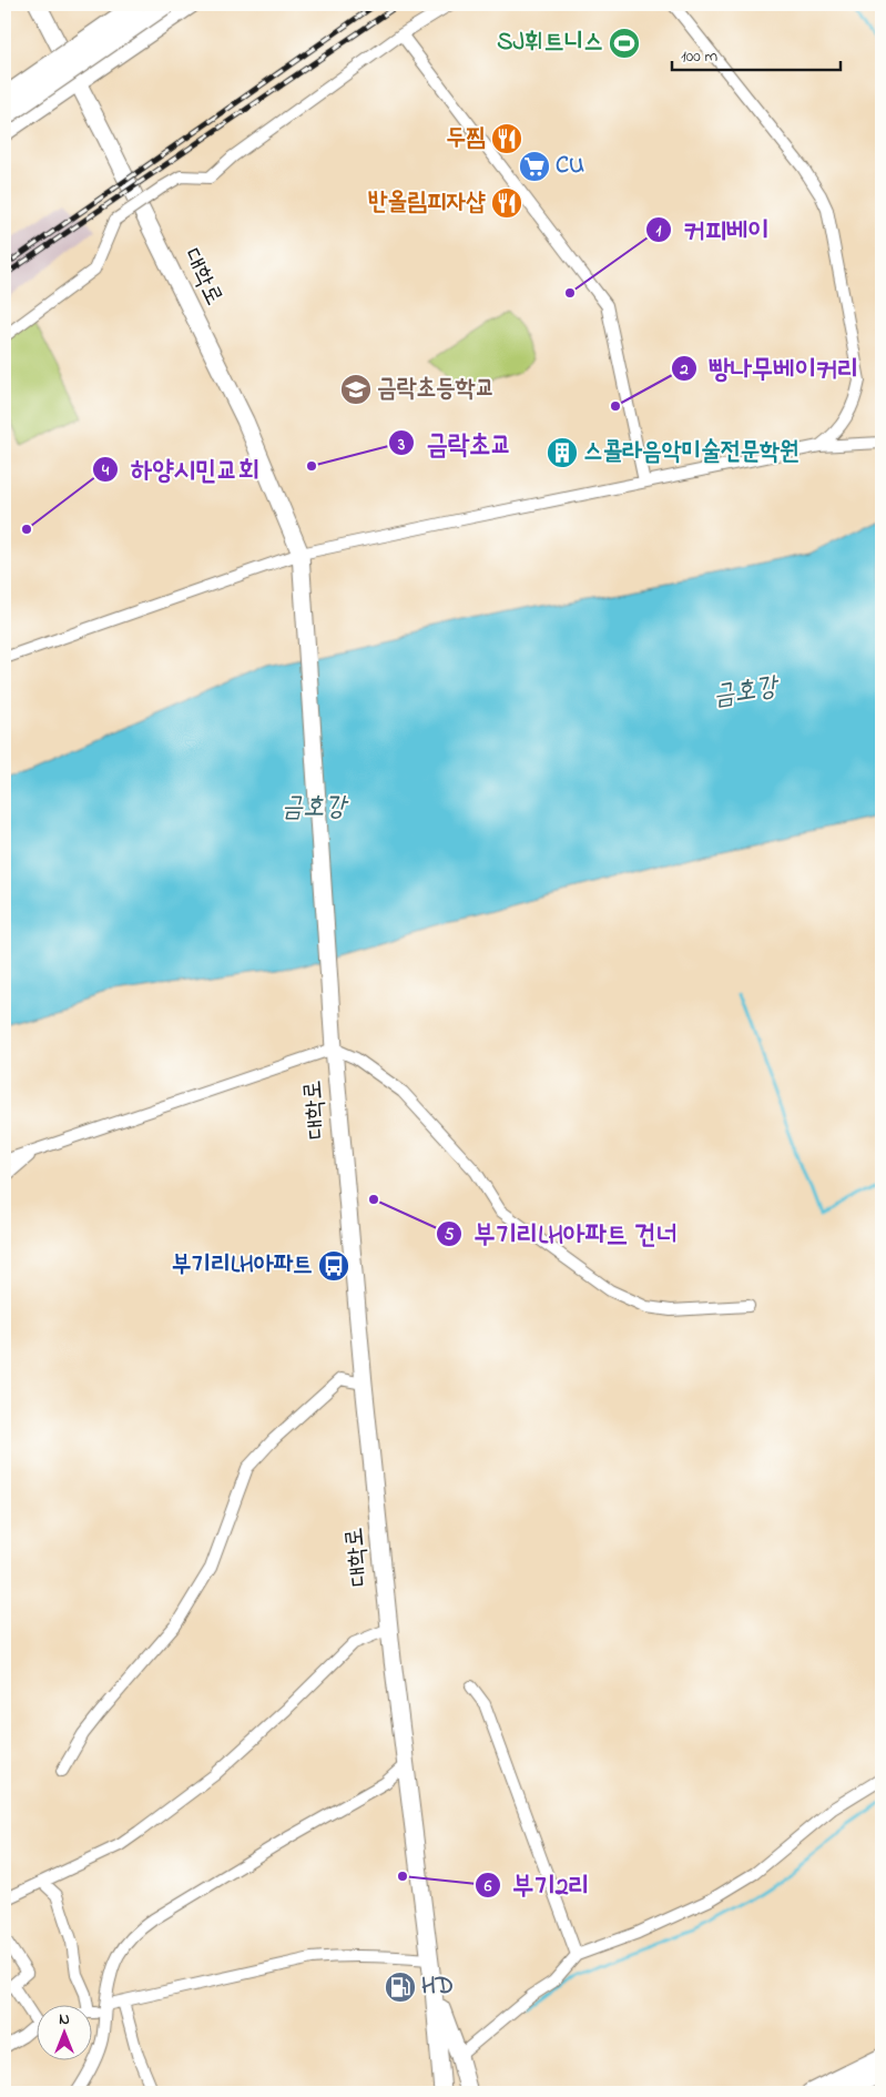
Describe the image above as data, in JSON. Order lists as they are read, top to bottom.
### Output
{
  "streets": {
    "main road": ["대학로"]
  },
  "water": ["금호강"],
  "places": {
    "sports": ["SJ휘트니스"],
    "restaurant": ["두찜", "반올림피자샵"],
    "supermarket": ["CU"],
    "other": [
      "커피베이",
      "빵나무베이커리",
      "금락초교",
      "하양시민교회",
      "부기리LH아파트 건너",
      "부기2리"
    ],
    "school or university": ["금락초등학교"],
    "building": ["스콜라음악미술전문학원"],
    "bus stop": ["부기리LH아파트"],
    "fuel station": ["HD"]
  },
  "scale_bar": "100 m",
  "north": "top"
}
